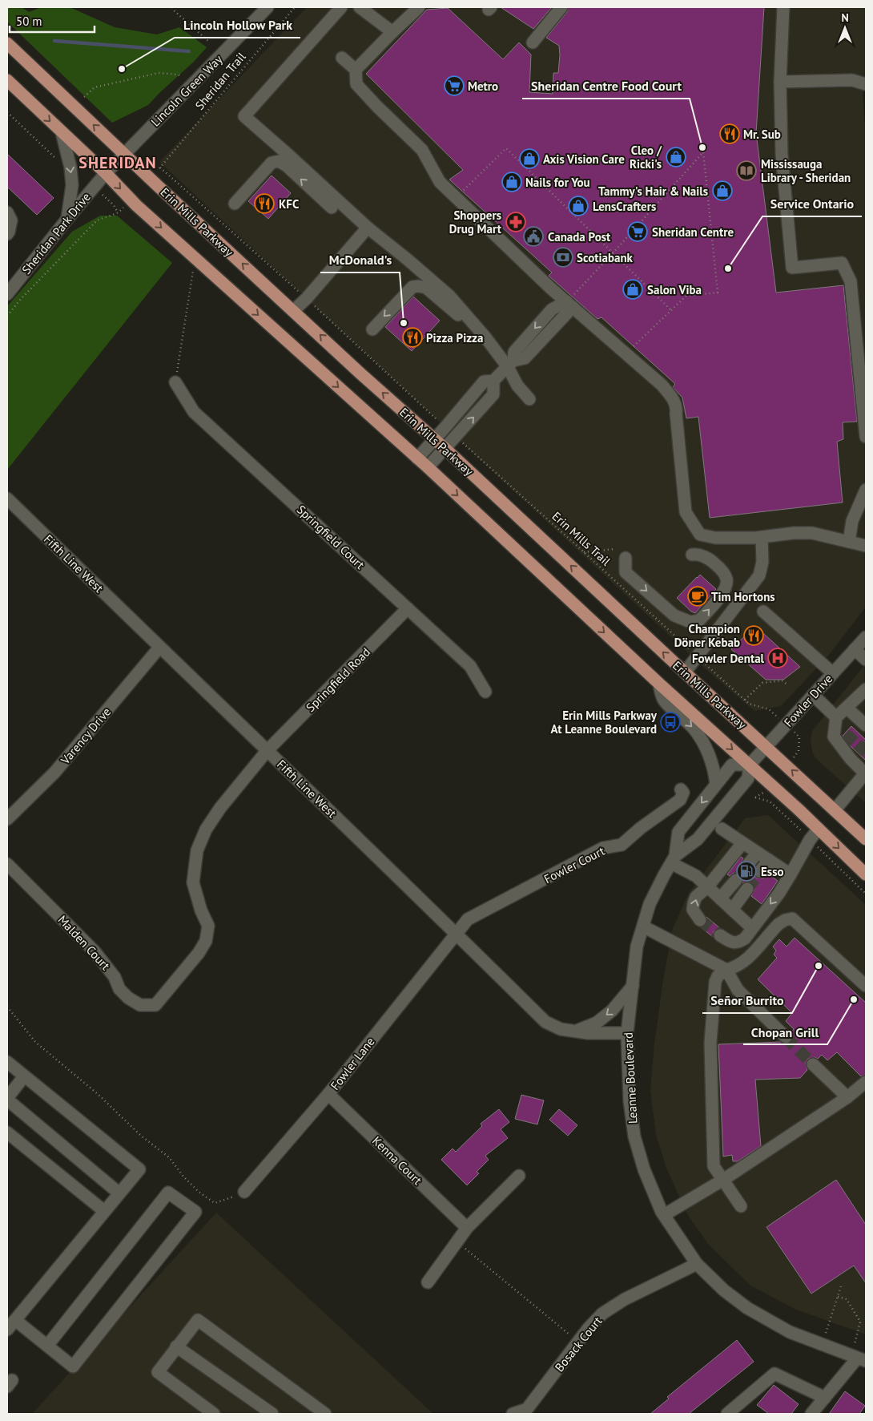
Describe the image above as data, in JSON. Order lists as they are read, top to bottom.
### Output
{
  "streets": {
    "main road": ["Erin Mills Parkway"],
    "street": [
      "Lincoln Green Way",
      "Sheridan Park Drive",
      "Springfield Court",
      "Fifth Line West",
      "Springfield Road",
      "Fowler Drive",
      "Varency Drive",
      "Fowler Court",
      "Malden Court",
      "Fowler Lane",
      "Leanne Boulevard",
      "Kenna Court",
      "Bosack Court"
    ],
    "path": ["Sheridan Trail", "Erin Mills Trail"]
  },
  "crossings": [
    ["Lincoln Green Way", "Erin Mills Parkway"],
    ["Lincoln Green Way", "Sheridan Park Drive"],
    ["Erin Mills Parkway", "Sheridan Park Drive"],
    ["Erin Mills Parkway", "Fowler Drive"],
    ["Erin Mills Parkway", "Leanne Boulevard"],
    ["Springfield Court", "Springfield Road"],
    ["Fifth Line West", "Springfield Road"],
    ["Fifth Line West", "Varency Drive"],
    ["Fifth Line West", "Fowler Court"],
    ["Fifth Line West", "Malden Court"],
    ["Fifth Line West", "Fowler Lane"],
    ["Fifth Line West", "Leanne Boulevard"],
    ["Springfield Road", "Malden Court"],
    ["Fowler Drive", "Leanne Boulevard"],
    ["Fowler Court", "Fowler Lane"],
    ["Fowler Lane", "Kenna Court"],
    ["Leanne Boulevard", "Bosack Court"]
  ],
  "districts": ["SHERIDAN"],
  "places": {
    "other": [
      "Lincoln Hollow Park",
      "Sheridan Centre Food Court",
      "Service Ontario",
      "McDonald's",
      "Señor Burrito",
      "Chopan Grill"
    ],
    "supermarket": ["Metro", "Sheridan Centre"],
    "restaurant": [
      "Mr. Sub",
      "KFC",
      "Pizza Pizza",
      "Champion Döner Kebab"
    ],
    "shop": [
      "Cleo / Ricki's",
      "Axis Vision Care",
      "Nails for You",
      "Tammy's Hair & Nails",
      "LensCrafters",
      "Salon Viba"
    ],
    "library": ["Mississauga Library - Sheridan"],
    "pharmacy": ["Shoppers Drug Mart"],
    "public building": ["Canada Post"],
    "bank": ["Scotiabank"],
    "cafe": ["Tim Hortons"],
    "hospital": ["Fowler Dental"],
    "bus stop": ["Erin Mills Parkway At Leanne Boulevard"],
    "fuel station": ["Esso"]
  },
  "scale_bar": "50 m",
  "north": "top"
}
